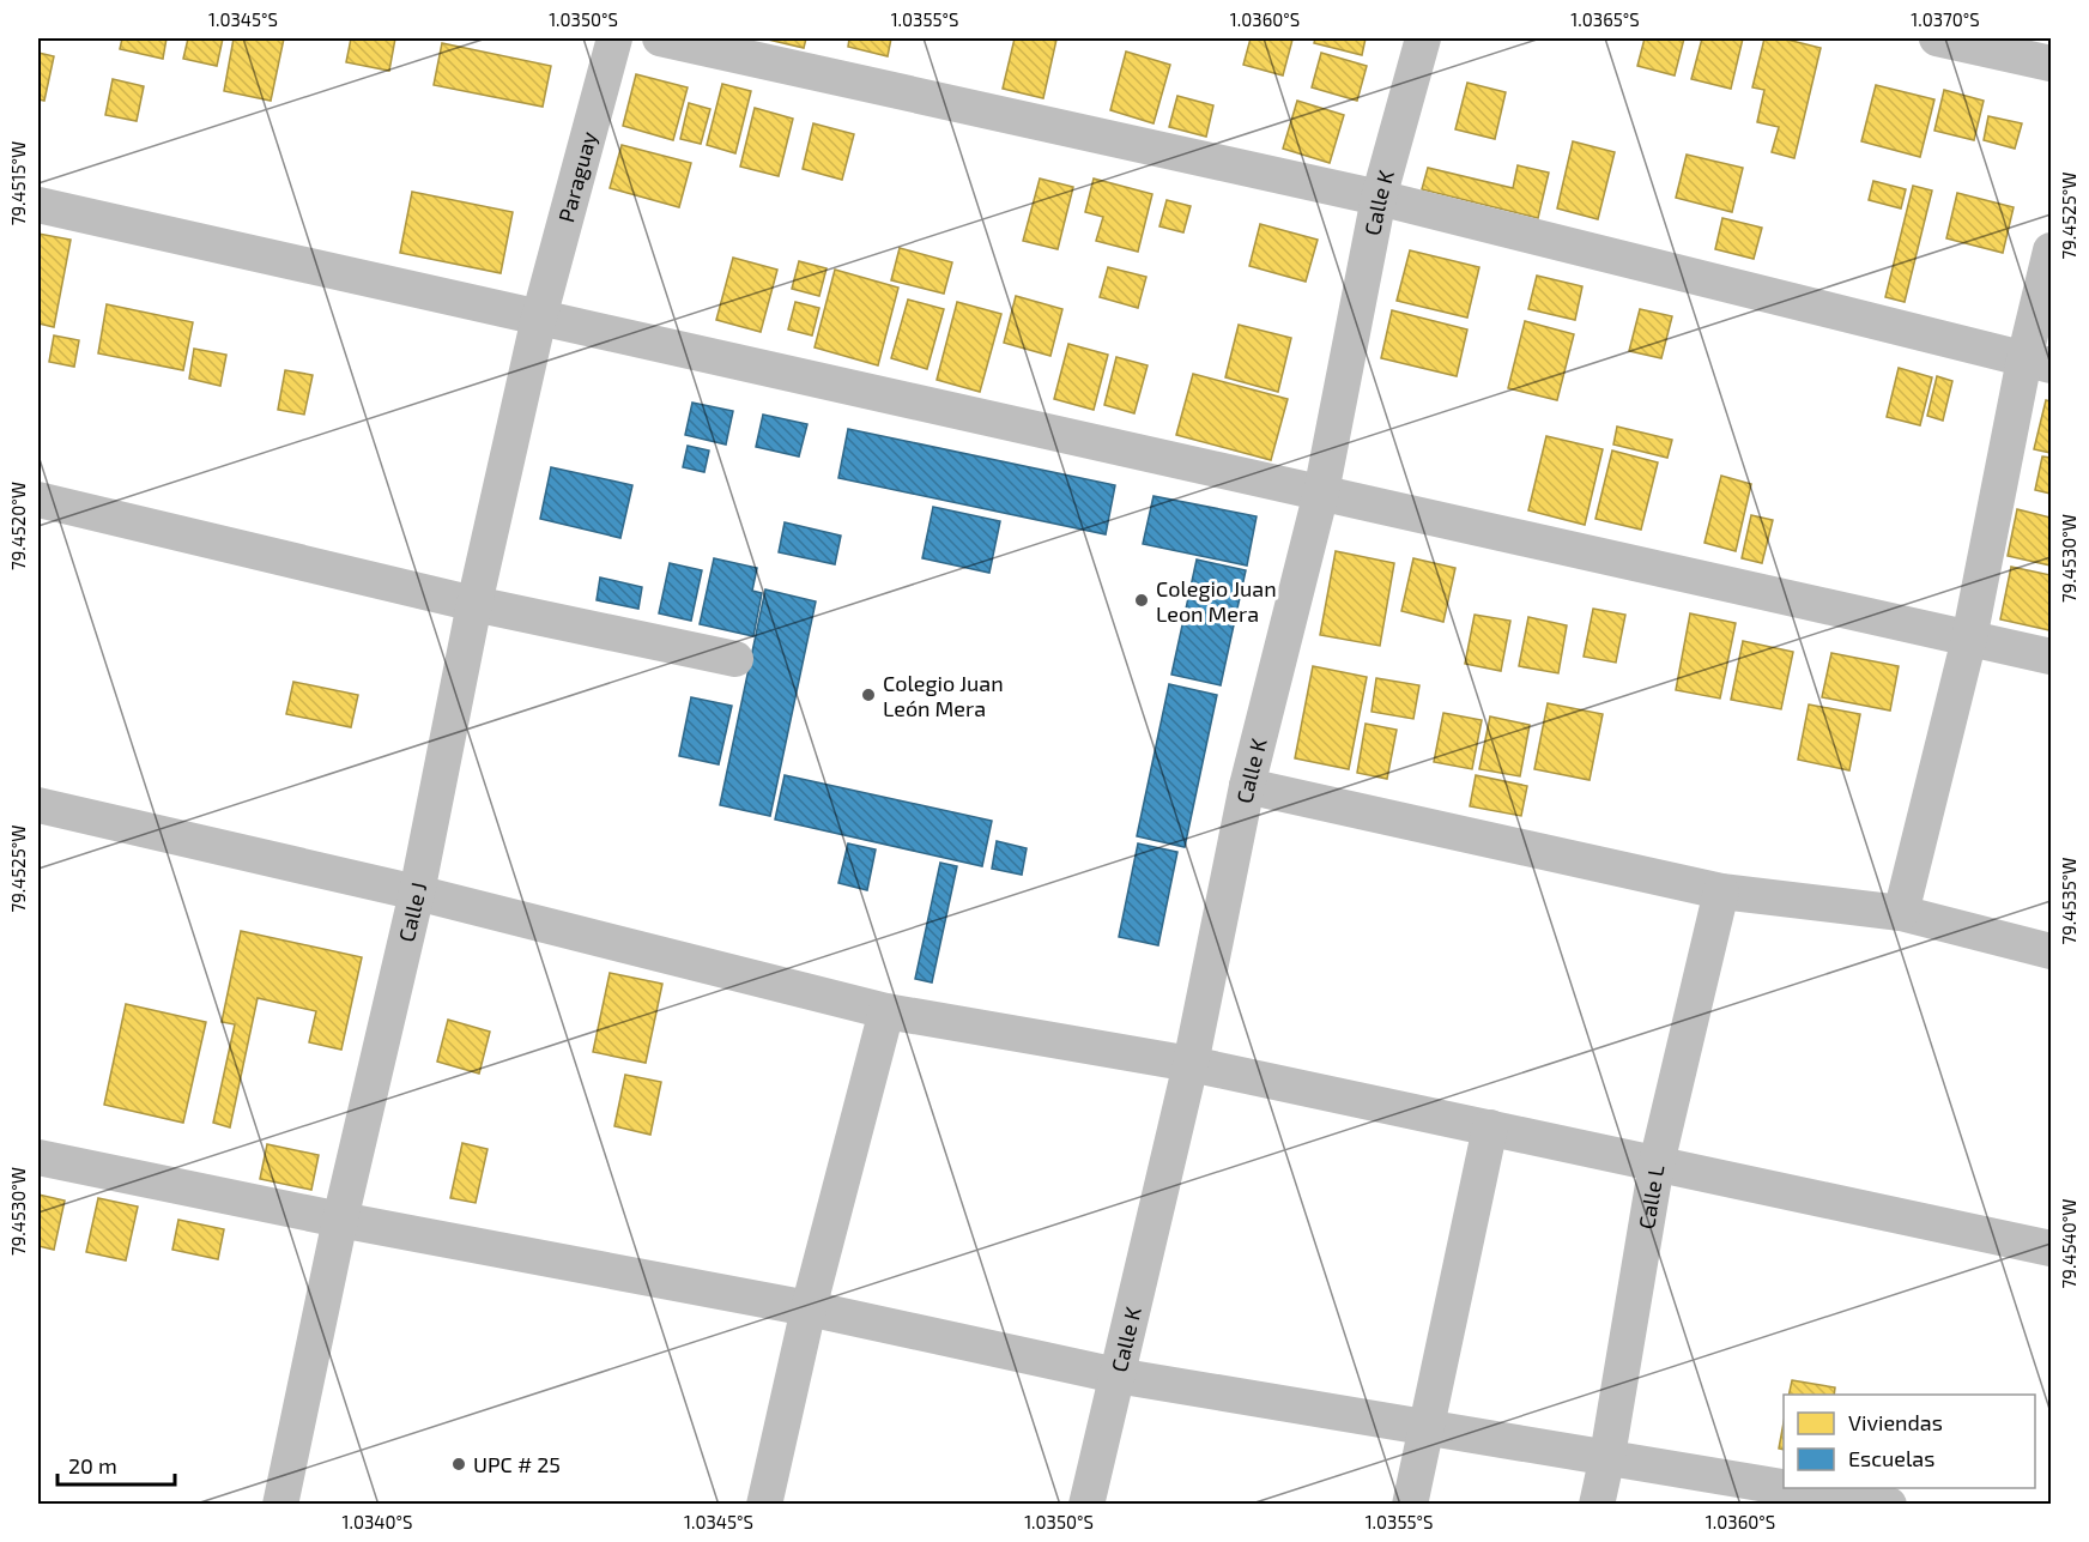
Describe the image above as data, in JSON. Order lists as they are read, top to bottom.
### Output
{
  "streets": {
    "street": [
      "Paraguay",
      "Calle K",
      "Calle J",
      "Calle L"
    ]
  },
  "crossings": [
    ["Paraguay", "Calle J"]
  ],
  "places": ["Colegio Juan Leon Mera", "Colegio Juan León Mera", "UPC # 25"],
  "legend": ["Viviendas", "Escuelas"],
  "scale_bar": "20 m",
  "coordinates": [
    "1.0345°S",
    "1.0350°S",
    "1.0355°S",
    "1.0360°S",
    "1.0365°S",
    "1.0370°S",
    "79.4515°W",
    "79.4525°W",
    "79.4520°W",
    "79.4530°W",
    "79.4535°W",
    "79.4540°W",
    "1.0340°S"
  ]
}
